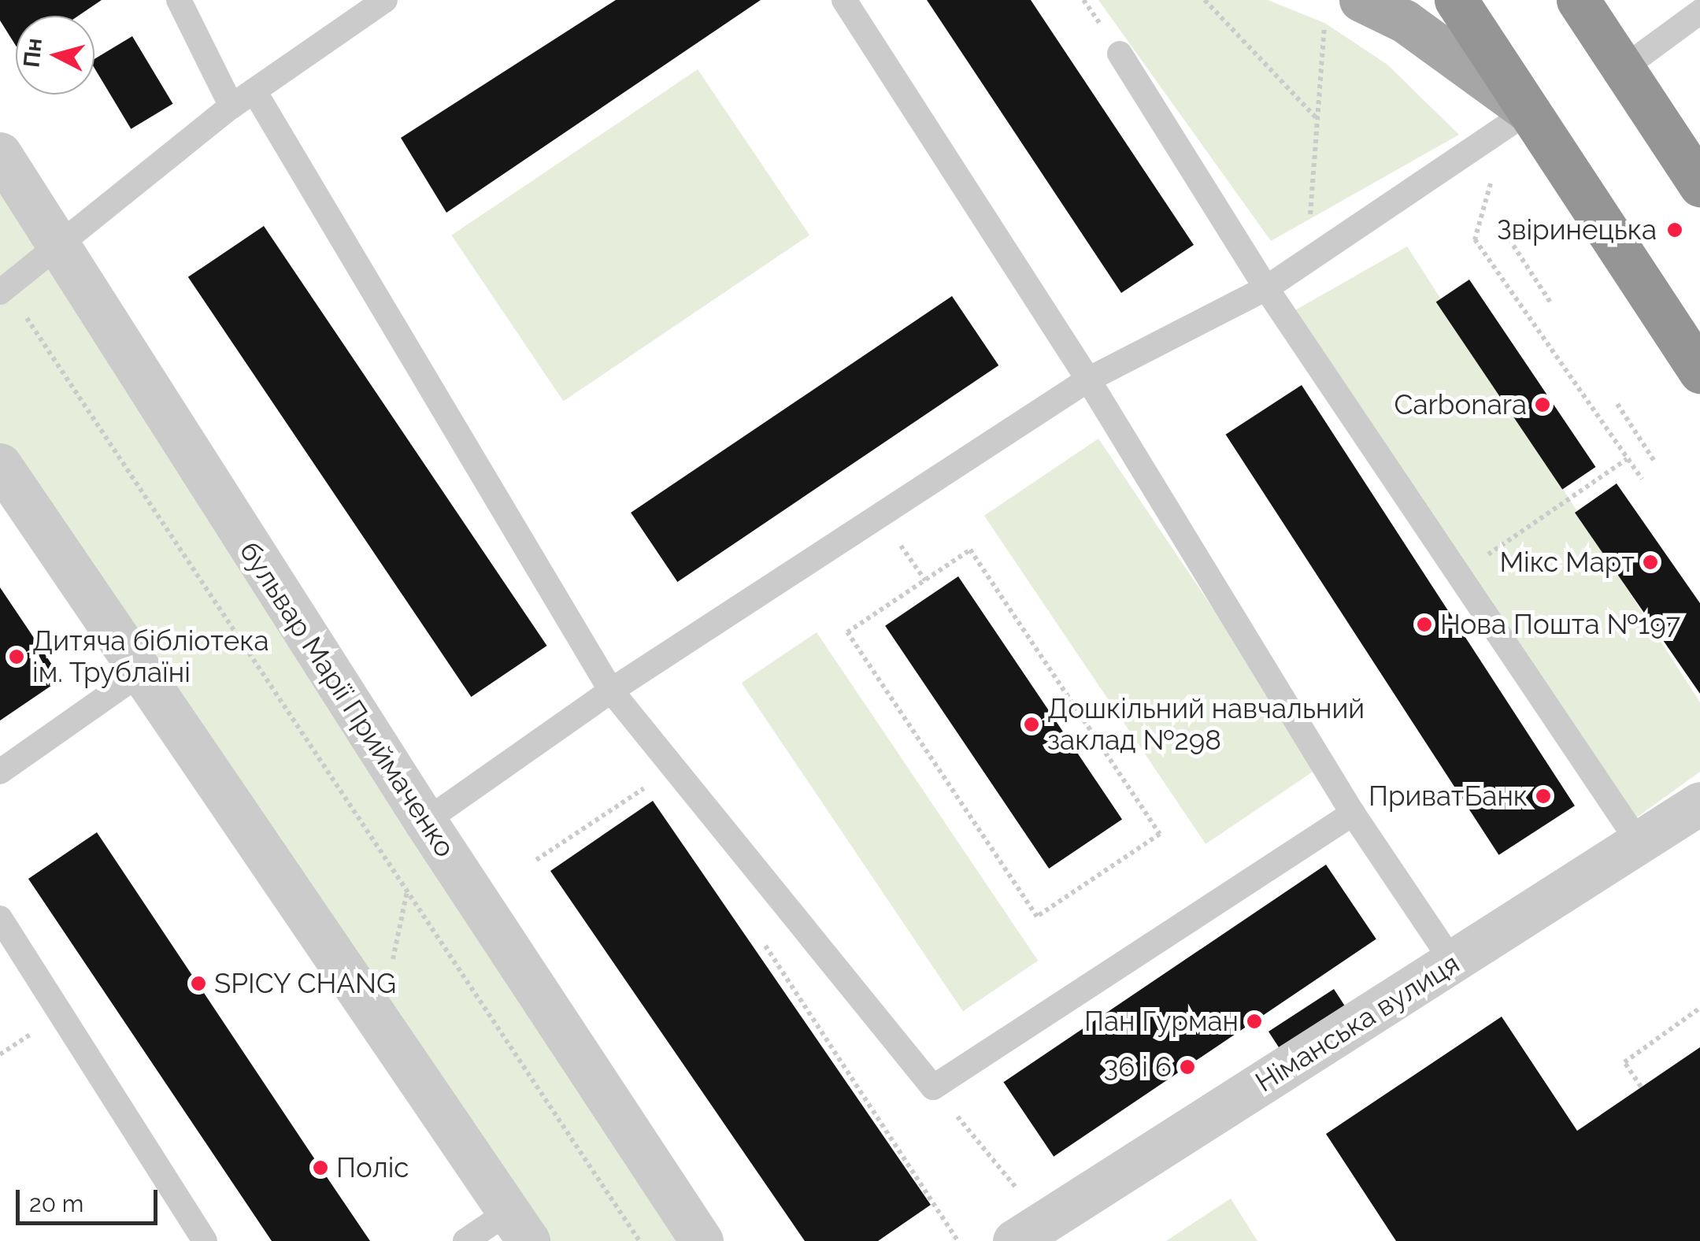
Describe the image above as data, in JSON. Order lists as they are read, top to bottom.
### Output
{
  "streets": {
    "street": ["бульвар Марії Приймаченко", "Німанська вулиця"]
  },
  "places": [
    "Звіринецька",
    "Carbonara",
    "Мікс Март",
    "Нова Пошта №197",
    "Дитяча бібліотека ім. Трублаїні",
    "Дошкільний навчальний заклад №298",
    "ПриватБанк",
    "SPICY CHANG",
    "Пан Гурман",
    "36 і 6",
    "Поліс"
  ],
  "scale_bar": "20 m",
  "north": "left"
}
